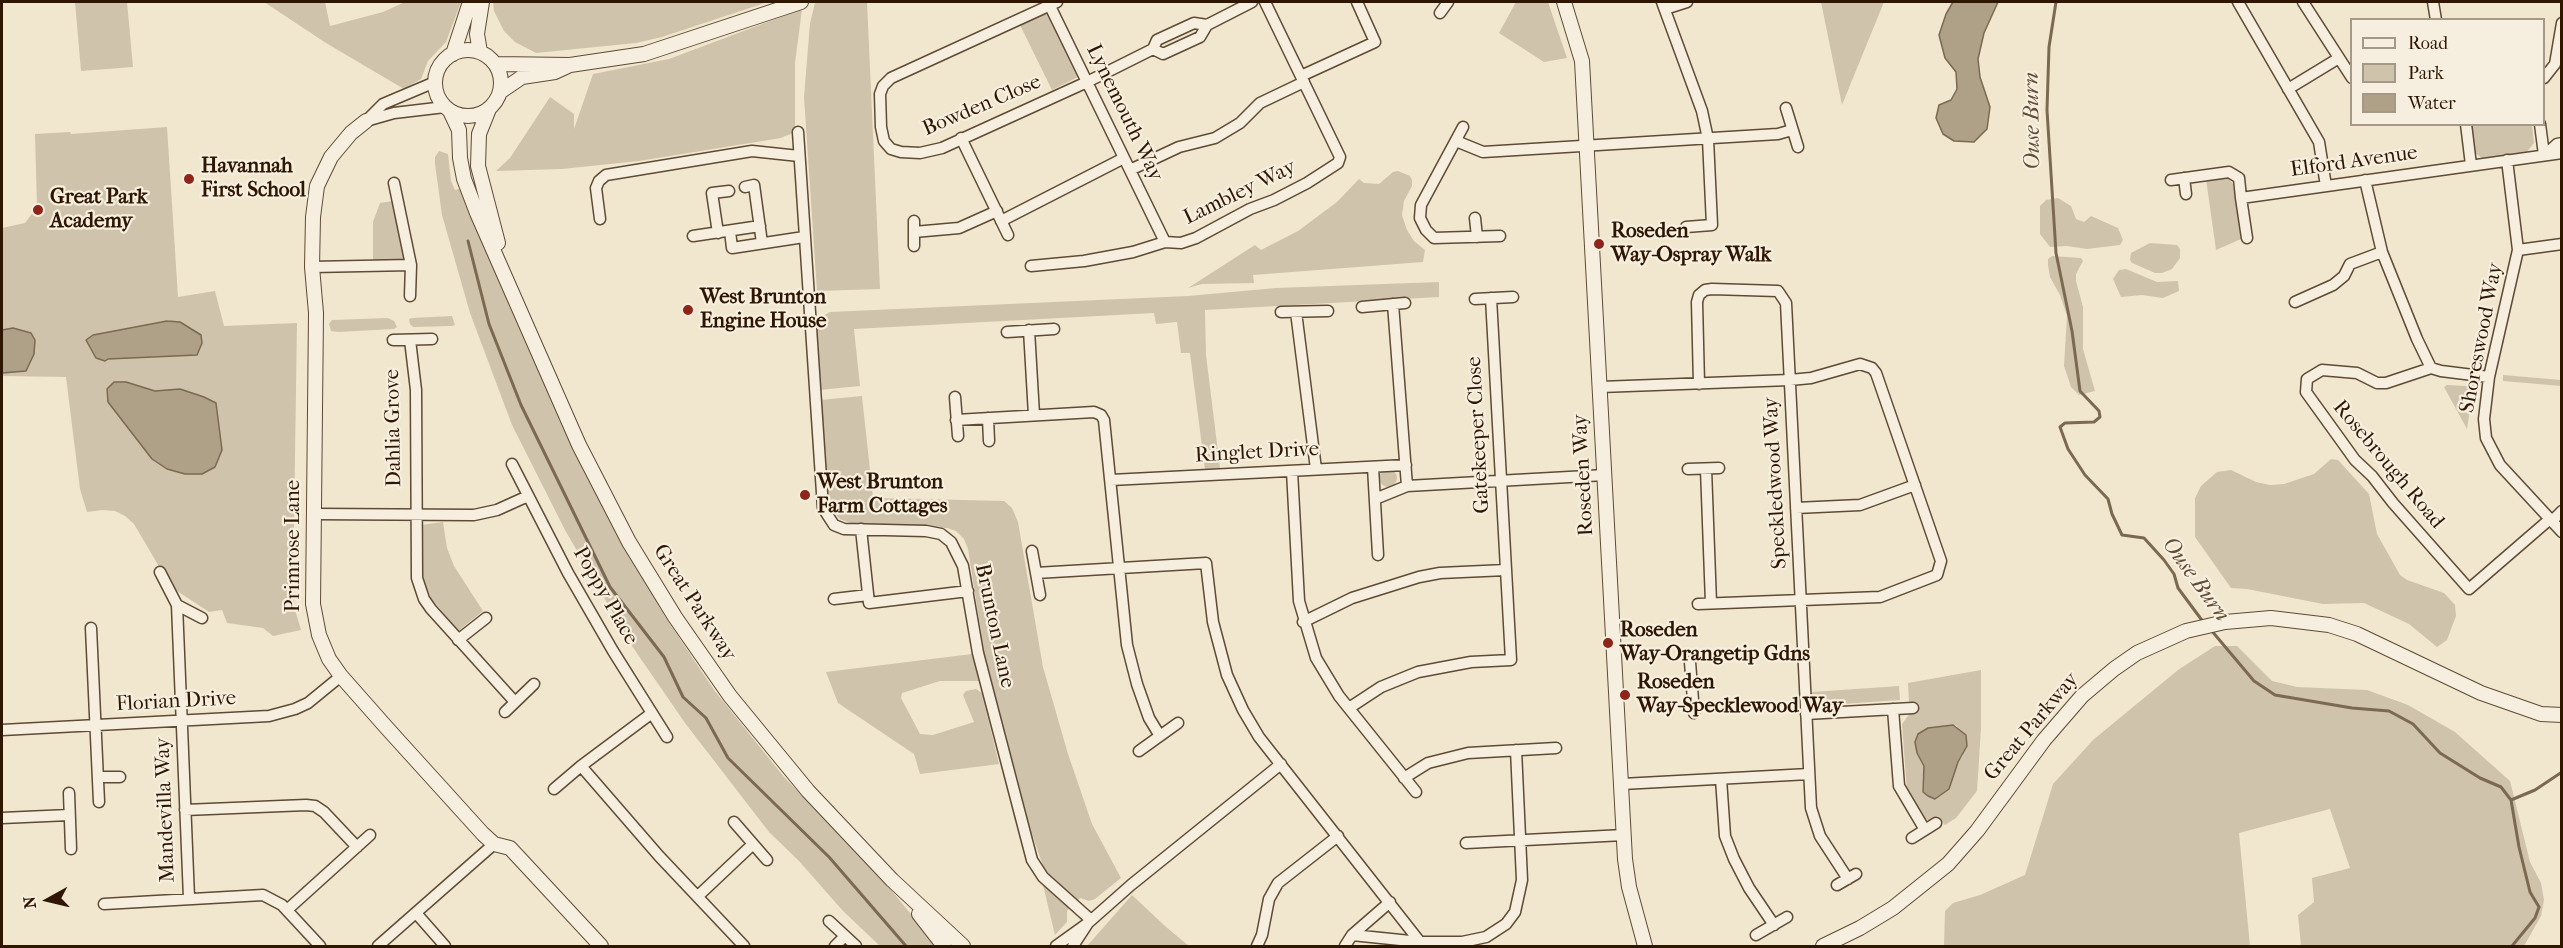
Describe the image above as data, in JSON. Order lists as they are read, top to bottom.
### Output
{
  "streets": {
    "street": [
      "Bowden Close",
      "Lynemouth Way",
      "Elford Avenue",
      "Lambley Way",
      "Shoreswood Way",
      "Dahlia Grove",
      "Gatekeeper Close",
      "Ringlet Drive",
      "Rosebrough Road",
      "Roseden Way",
      "Speckledwood Way",
      "Primrose Lane",
      "Poppy Place",
      "Great Parkway",
      "Brunton Lane",
      "Florian Drive",
      "Mandevilla Way"
    ]
  },
  "crossings": [
    ["Bowden Close", "Lynemouth Way"],
    ["Lynemouth Way", "Lambley Way"],
    ["Elford Avenue", "Shoreswood Way"],
    ["Shoreswood Way", "Rosebrough Road"],
    ["Roseden Way", "Speckledwood Way"],
    ["Primrose Lane", "Great Parkway"],
    ["Primrose Lane", "Florian Drive"],
    ["Florian Drive", "Mandevilla Way"]
  ],
  "water": ["Ouse Burn"],
  "places": [
    "Havannah First School",
    "Great Park Academy",
    "Roseden Way-Ospray Walk",
    "West Brunton Engine House",
    "West Brunton Farm Cottages",
    "Roseden Way-Orangetip Gdns",
    "Roseden Way-Specklewood Way"
  ],
  "legend": ["Road", "Park", "Water"],
  "north": "left"
}
